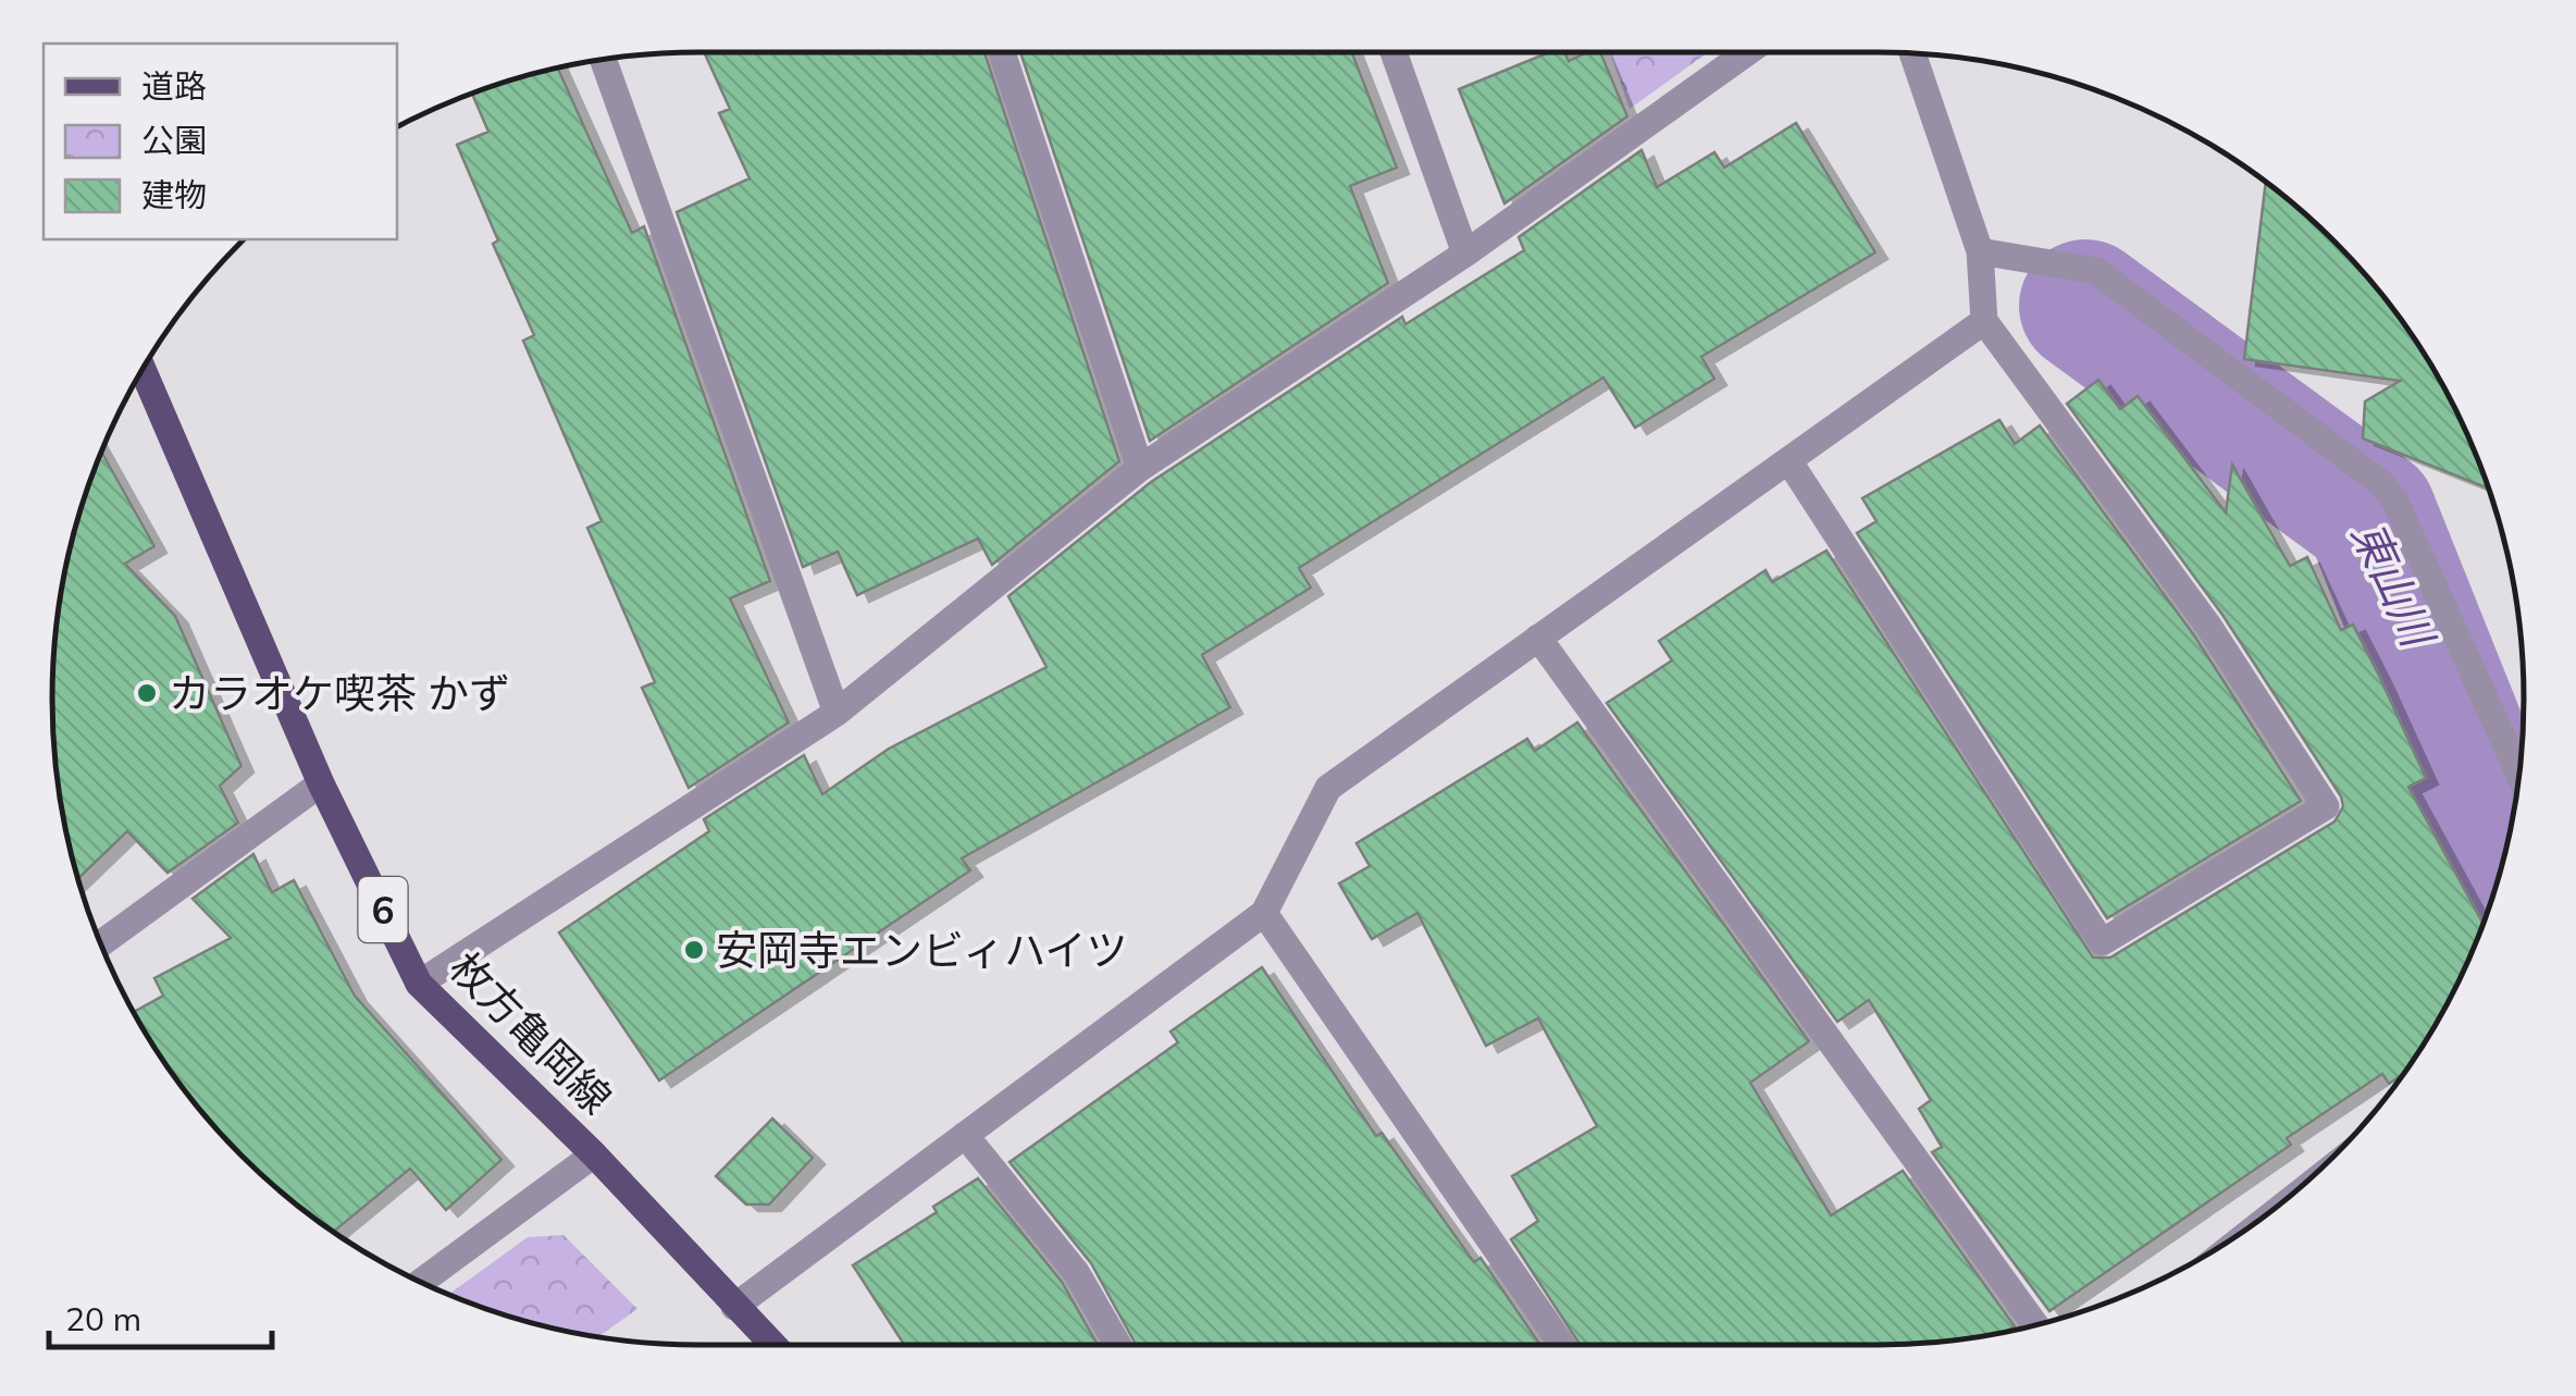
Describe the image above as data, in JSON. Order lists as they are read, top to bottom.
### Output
{
  "streets": {
    "main road": ["6", "枚方亀岡線"]
  },
  "water": ["東山川"],
  "places": ["カラオケ喫茶 かず", "安岡寺エンビィハイツ"],
  "legend": ["道路", "公園", "建物"],
  "scale_bar": "20 m"
}
